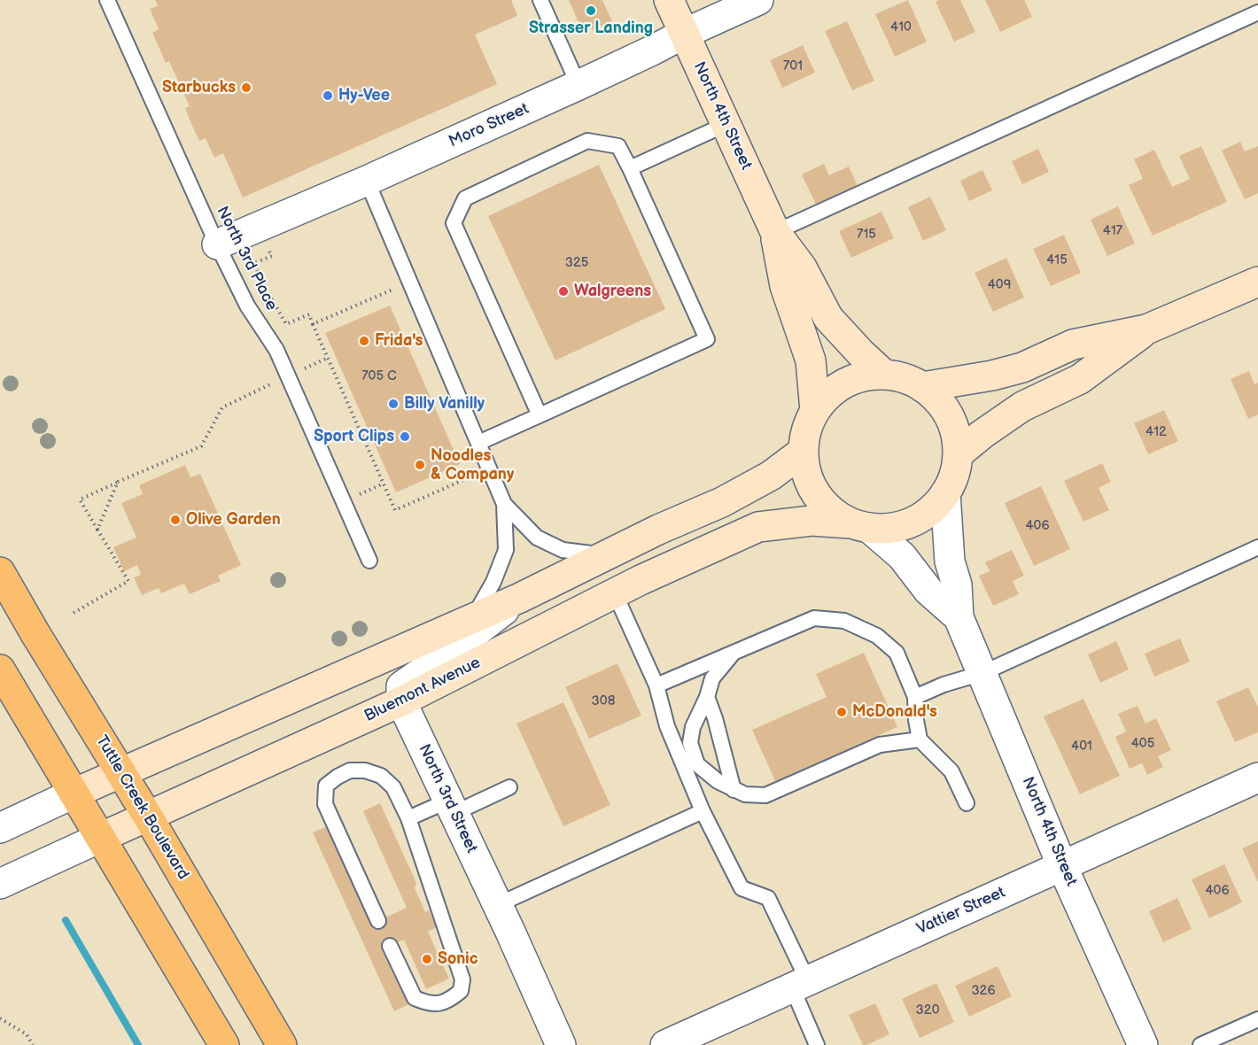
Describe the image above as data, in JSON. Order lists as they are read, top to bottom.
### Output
{
  "streets": {
    "highway": ["Tuttle Creek Boulevard"],
    "main road": ["North 4th Street", "Bluemont Avenue"],
    "street": ["Moro Street", "North 3rd Street", "Vattier Street"],
    "lane": ["North 3rd Place"]
  },
  "crossings": [
    ["North 4th Street", "Moro Street"],
    ["North 4th Street", "Bluemont Avenue"],
    ["North 4th Street", "Vattier Street"],
    ["Moro Street", "North 3rd Place"],
    ["Bluemont Avenue", "North 3rd Street"],
    ["Bluemont Avenue", "Tuttle Creek Boulevard"]
  ],
  "places": [
    "Strasser Landing",
    "Starbucks",
    "Hy-Vee",
    "Walgreens",
    "Frida's",
    "Billy Vanilly",
    "Sport Clips",
    "Noodles & Company",
    "Olive Garden",
    "McDonald's",
    "Sonic"
  ],
  "house_numbers": [
    "410",
    "701",
    "417",
    "715",
    "415",
    "325",
    "409",
    "705 C",
    "412",
    "406",
    "308",
    "405",
    "401",
    "406",
    "326",
    "320"
  ]
}
